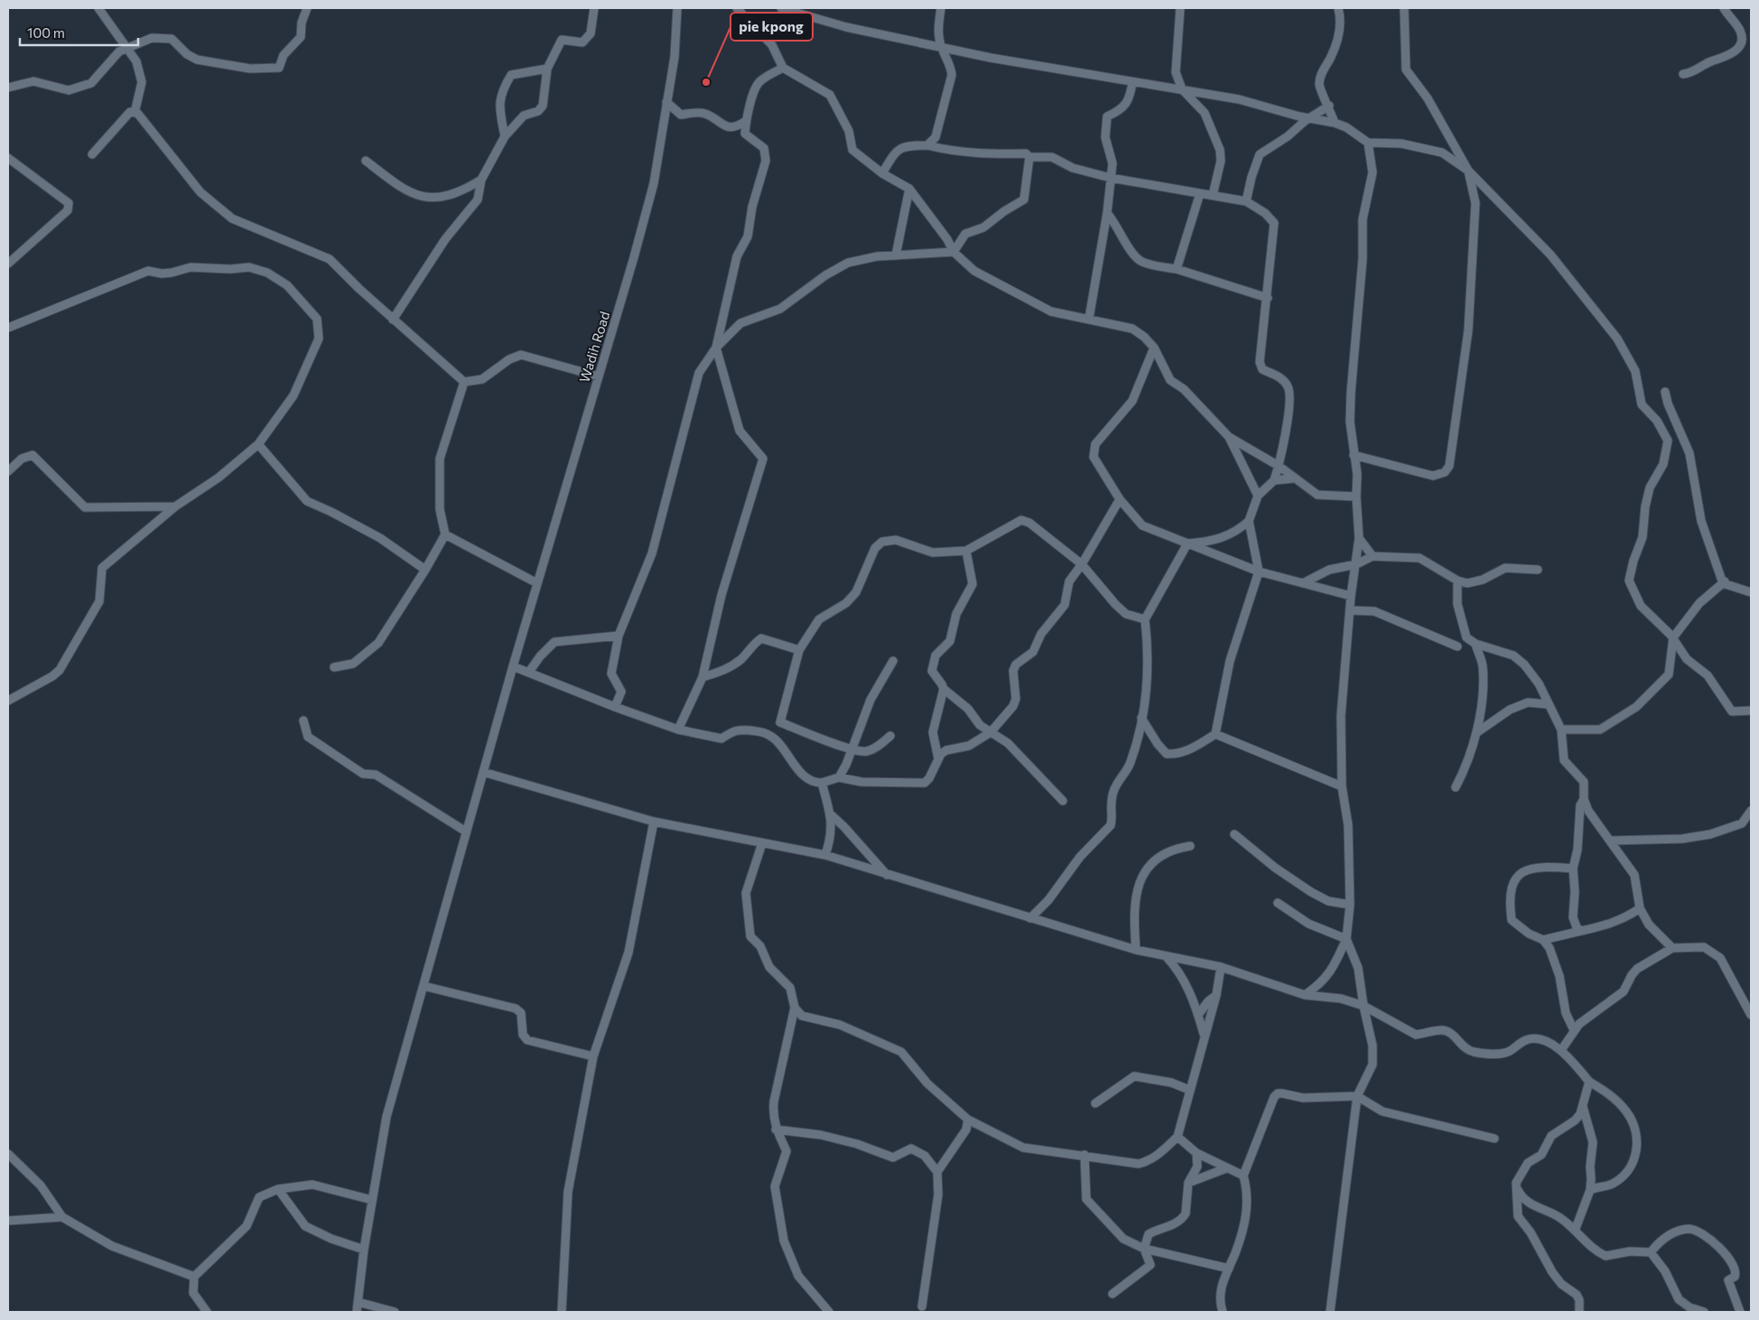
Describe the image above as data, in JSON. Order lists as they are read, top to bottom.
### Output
{
  "streets": {
    "street": ["Wadih Road"]
  },
  "places": ["pie kpong"],
  "scale_bar": "100 m"
}
